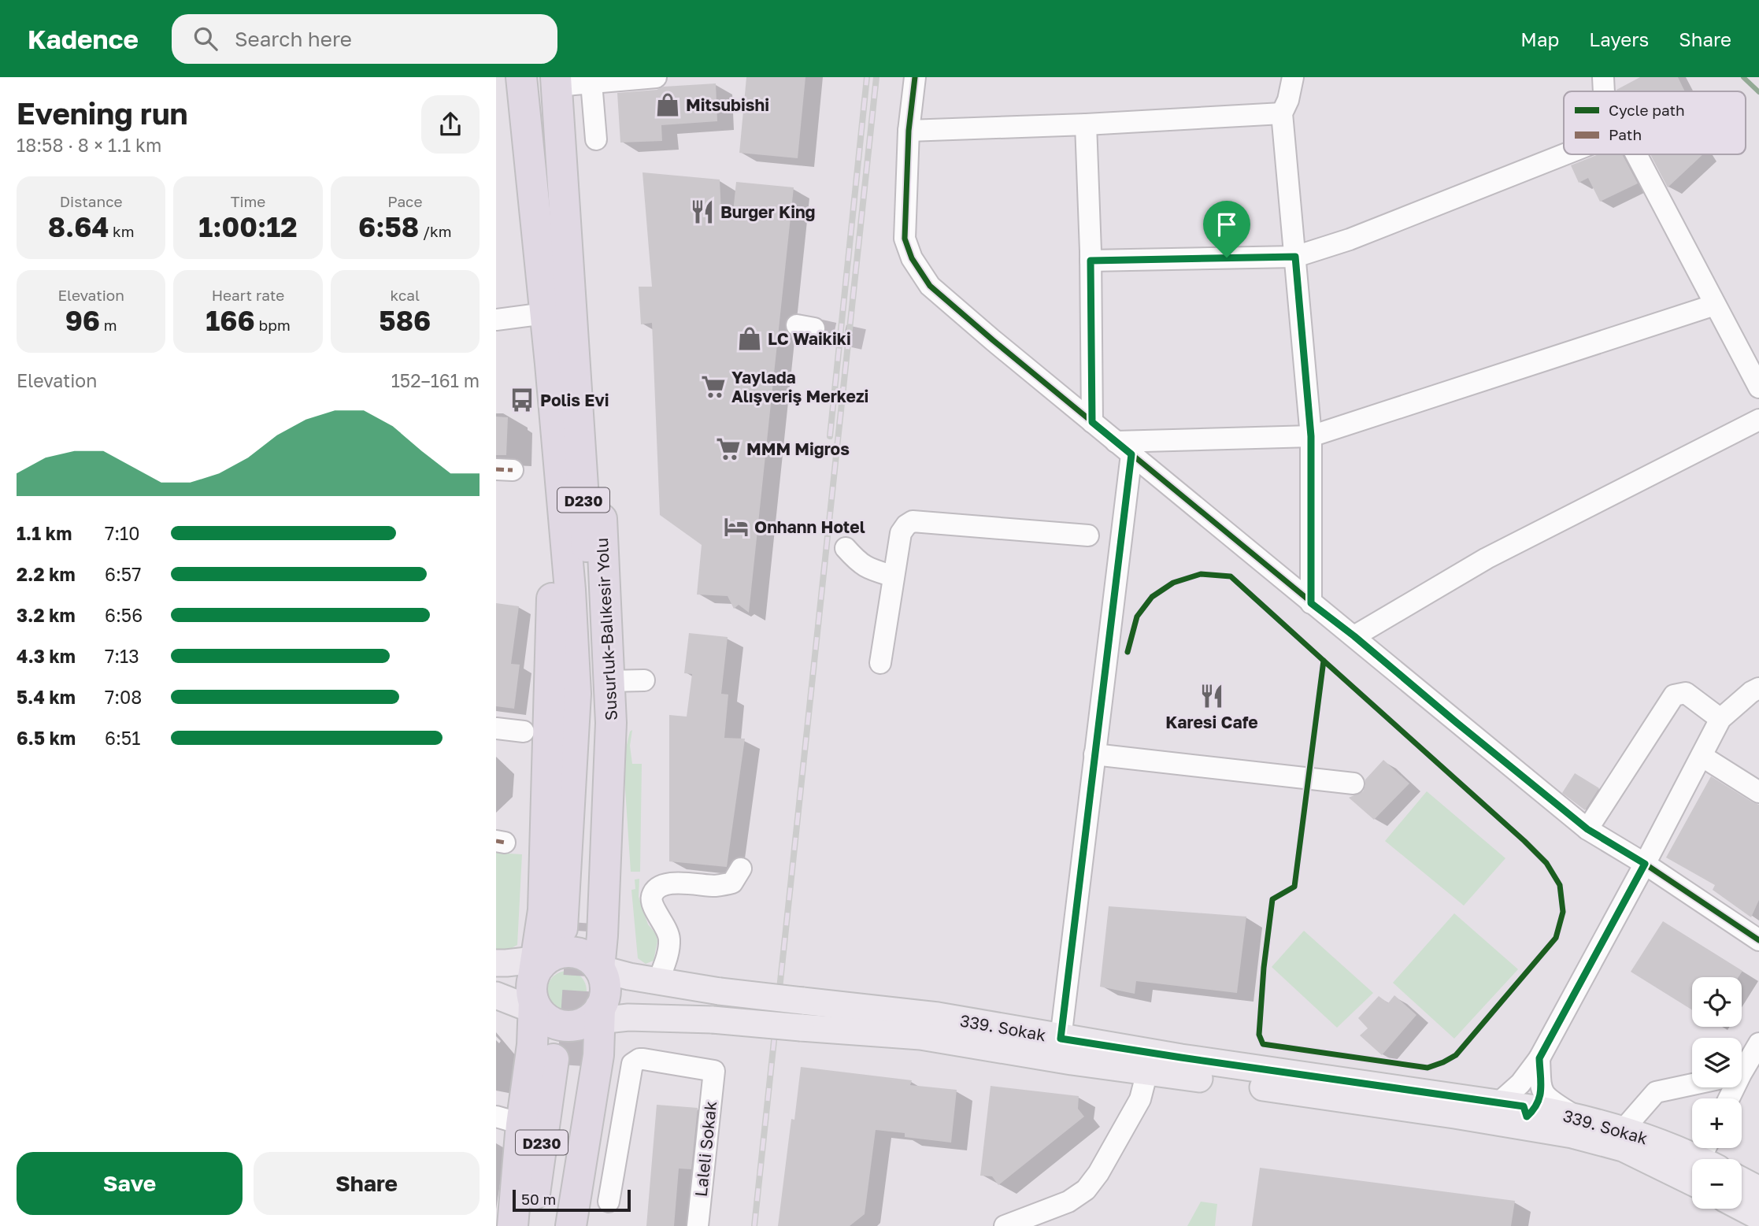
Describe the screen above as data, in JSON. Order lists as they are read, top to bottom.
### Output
{
  "streets": {
    "highway": ["D230", "Susurluk-Balıkesir Yolu"],
    "main road": ["339. Sokak"],
    "street": ["Laleli Sokak"]
  },
  "crossings": [
    ["Susurluk-Balıkesir Yolu", "339. Sokak"]
  ],
  "places": {
    "shop": ["Mitsubishi", "LC Waikiki"],
    "restaurant": ["Burger King", "Karesi Cafe"],
    "supermarket": ["Yaylada Alışveriş Merkezi", "MMM Migros"],
    "bus stop": ["Polis Evi"],
    "hotel": ["Onhann Hotel"]
  },
  "legend": ["Cycle path", "Path"],
  "scale_bar": "50 m",
  "page": {
    "header": "Kadence",
    "search": "Search here",
    "nav": ["Map", "Layers", "Share"],
    "heading": ["Evening run", "18:58 · 8 × 1.1 km"],
    "stats": [
      ["Distance", "8.64 km"],
      ["Time", "1:00:12"],
      ["Pace", "6:58 /km"],
      ["Elevation", "96 m"],
      ["Heart rate", "166 bpm"],
      ["kcal", "586"]
    ],
    "chart": ["Elevation", "152–161 m"],
    "list": [
      {
        "name": "1.1 km",
        "note": "7:10"
      },
      {
        "name": "2.2 km",
        "note": "6:57"
      },
      {
        "name": "3.2 km",
        "note": "6:56"
      },
      {
        "name": "4.3 km",
        "note": "7:13"
      },
      {
        "name": "5.4 km",
        "note": "7:08"
      },
      {
        "name": "6.5 km",
        "note": "6:51"
      }
    ],
    "map_buttons": ["+", "−"],
    "buttons": ["Save", "Share"],
    "scale": "50 m"
  }
}
